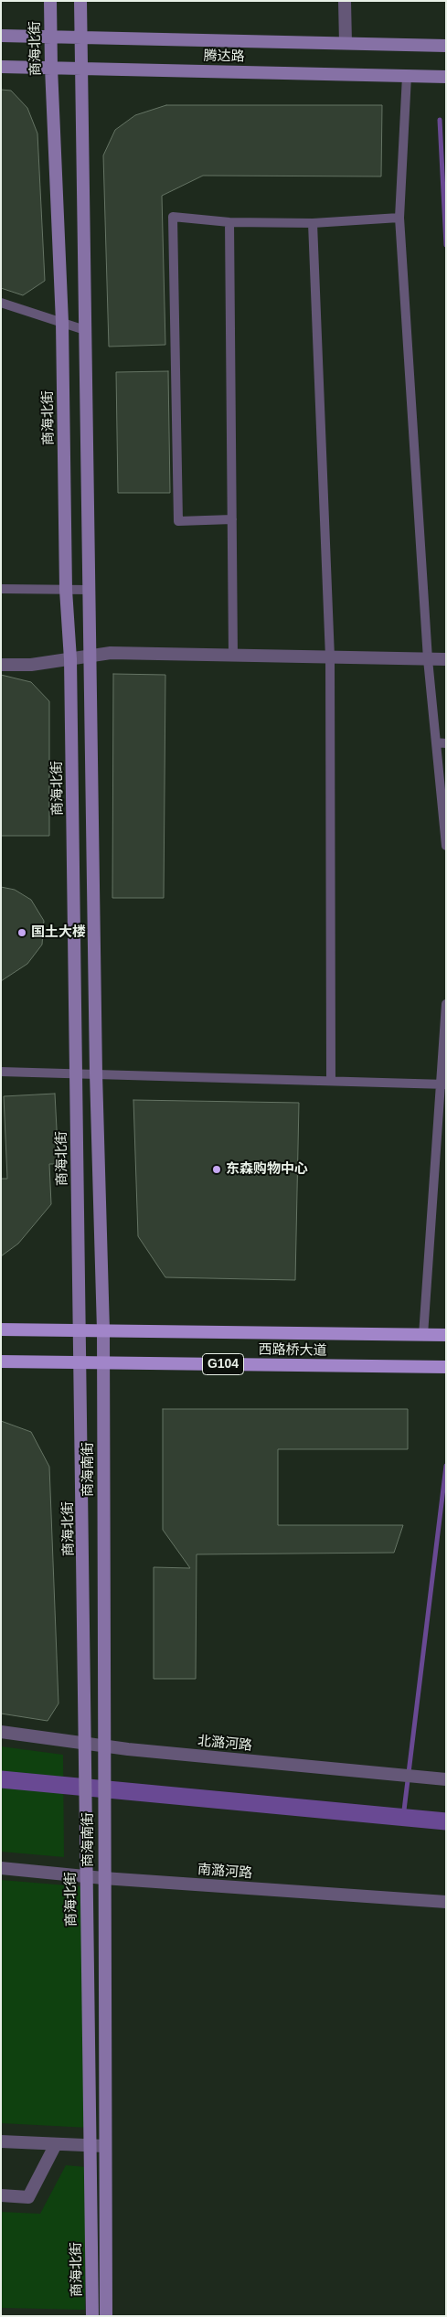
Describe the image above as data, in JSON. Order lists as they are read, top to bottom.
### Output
{
  "streets": {
    "main road": [
      "商海北街",
      "腾达路",
      "西路桥大道",
      "G104",
      "商海南街"
    ],
    "street": ["北潞河路", "南潞河路"]
  },
  "crossings": [
    ["商海北街", "腾达路"],
    ["商海北街", "西路桥大道"],
    ["商海北街", "北潞河路"],
    ["商海北街", "南潞河路"],
    ["西路桥大道", "商海南街"],
    ["商海南街", "北潞河路"],
    ["商海南街", "南潞河路"]
  ],
  "places": ["国土大楼", "东森购物中心"]
}
